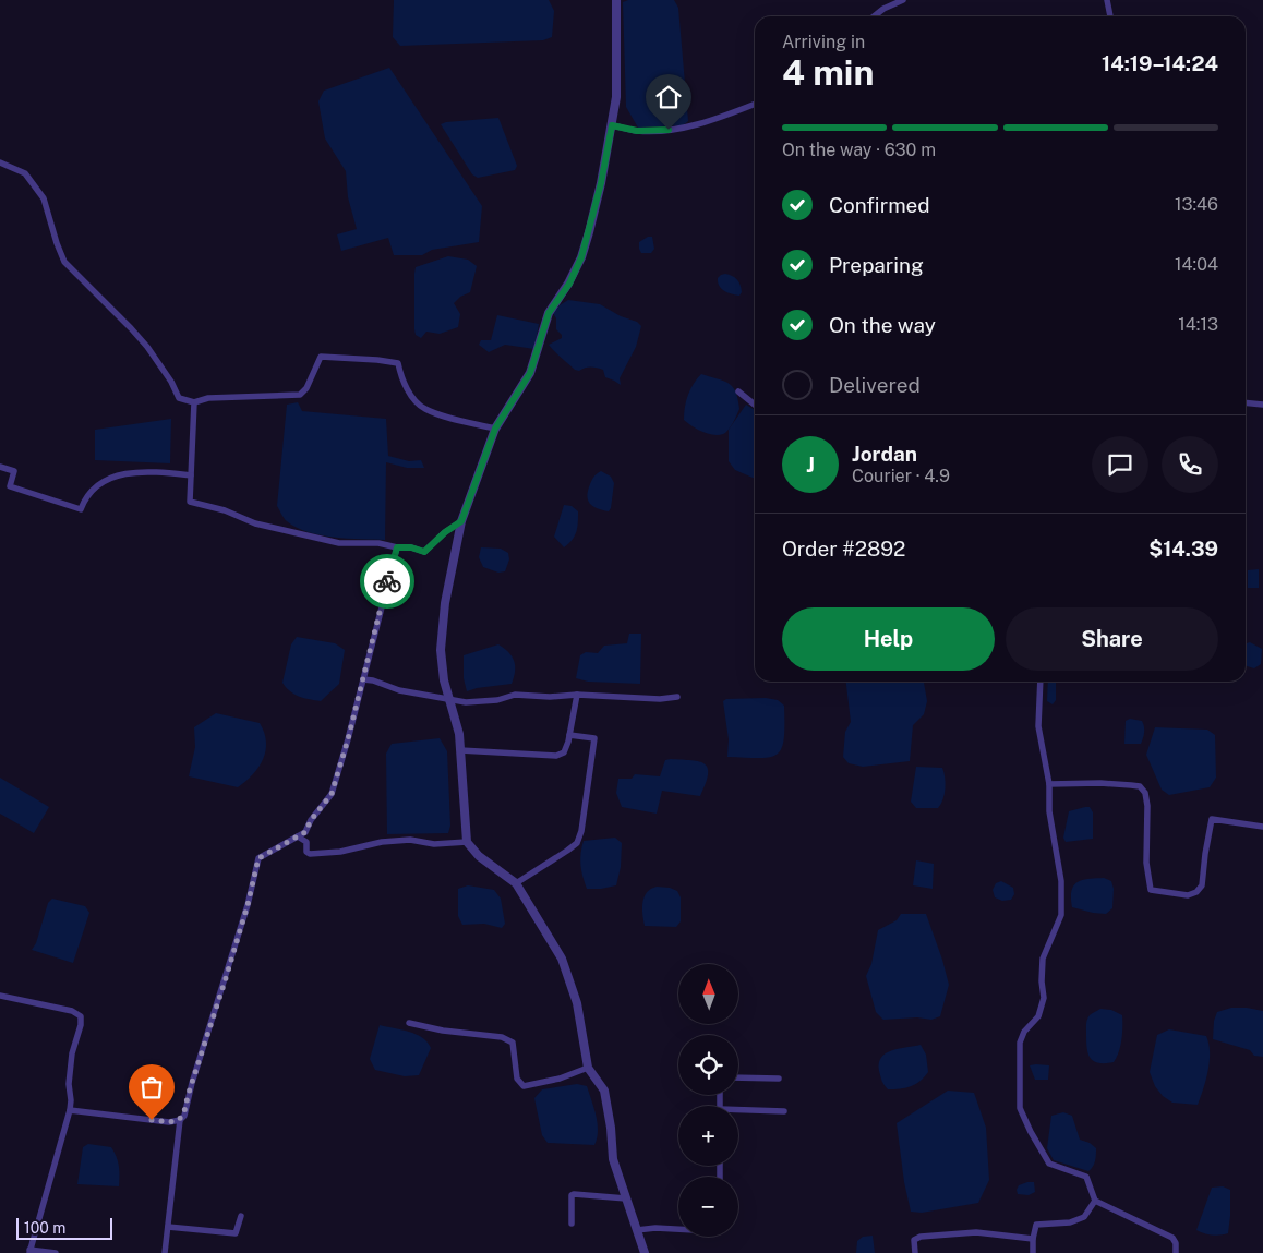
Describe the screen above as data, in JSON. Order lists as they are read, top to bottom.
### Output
{
  "scale_bar": "100 m",
  "north": "top",
  "page": {
    "heading": ["4 min", "Arriving in", "14:19–14:24"],
    "panel": [
      "Jordan",
      "Courier · 4.9",
      "Order #2892",
      "$14.39"
    ],
    "bar": "On the way · 630 m",
    "list": [
      ["Confirmed", "13:46"],
      ["Preparing", "14:04"],
      ["On the way", "14:13"],
      "Delivered"
    ],
    "round": "J",
    "buttons": ["Help", "Share"],
    "map_buttons": ["+", "−"],
    "scale": "100 m"
  }
}
